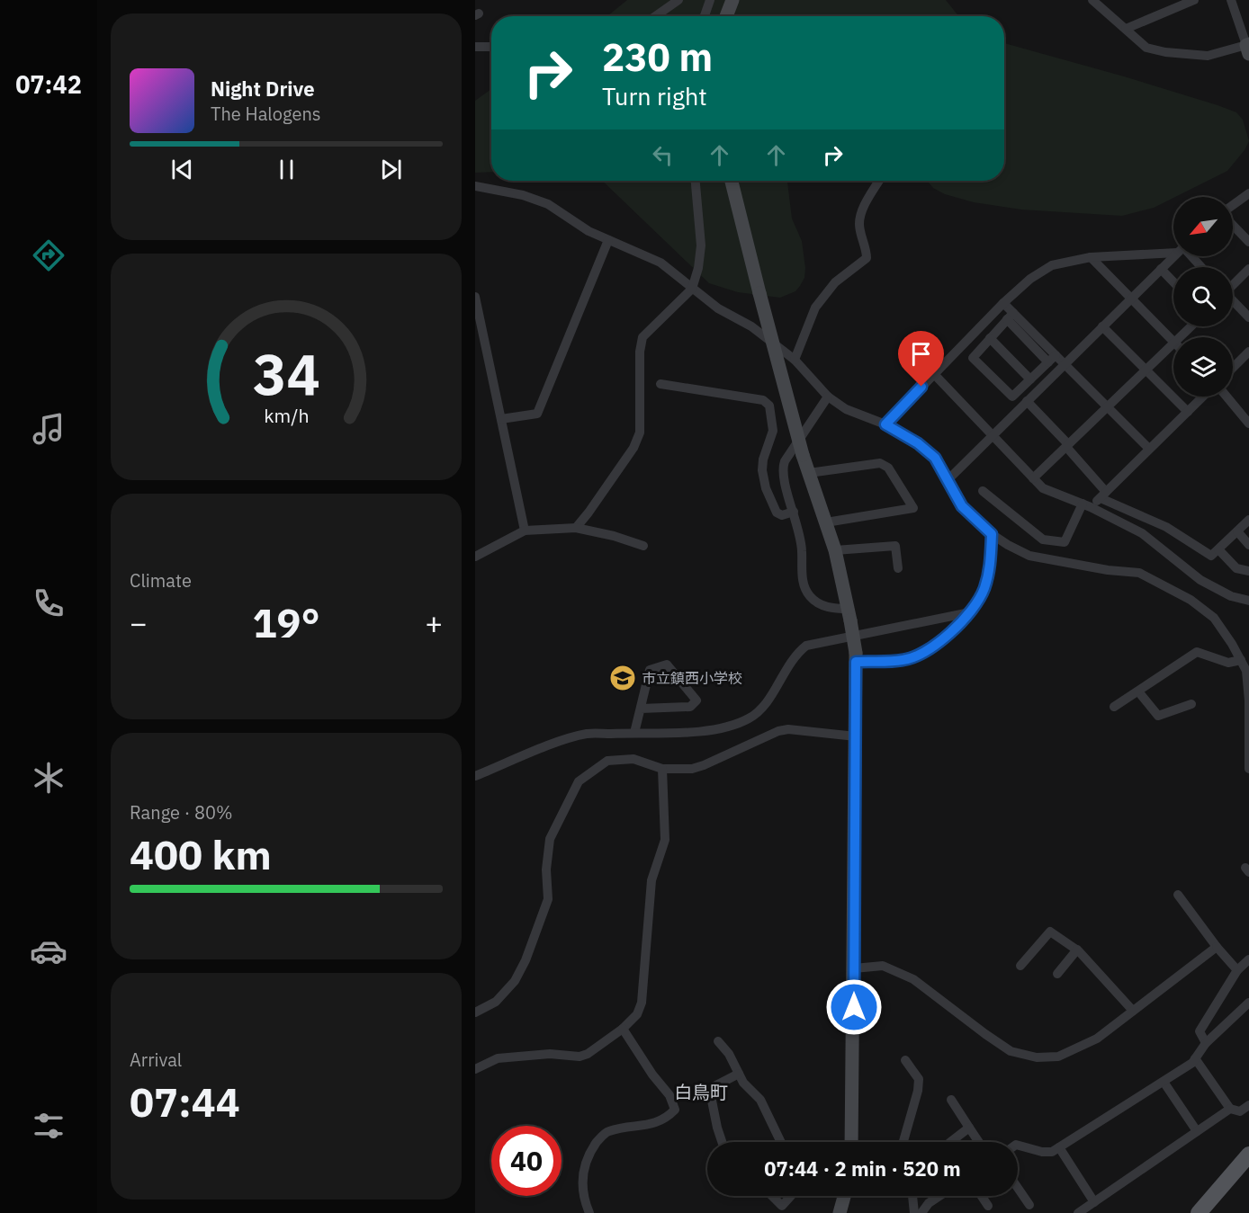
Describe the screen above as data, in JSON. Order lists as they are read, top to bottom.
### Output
{
  "districts": ["白鳥町"],
  "places": {
    "school or university": ["市立鎮西小学校"]
  },
  "north": "bottom left",
  "page": {
    "tabs": "07:42",
    "turn": ["230 m", "Turn right"],
    "song": ["Night Drive", "The Halogens"],
    "tile": [
      "Climate",
      ["Range · 80%", "400 km"],
      ["Arrival", "07:44"]
    ],
    "heat": ["−", "19°", "+"],
    "limit": "40",
    "trip": "07:44 · 2 min · 520 m",
    "gauge": ["34", "km/h"]
  }
}
